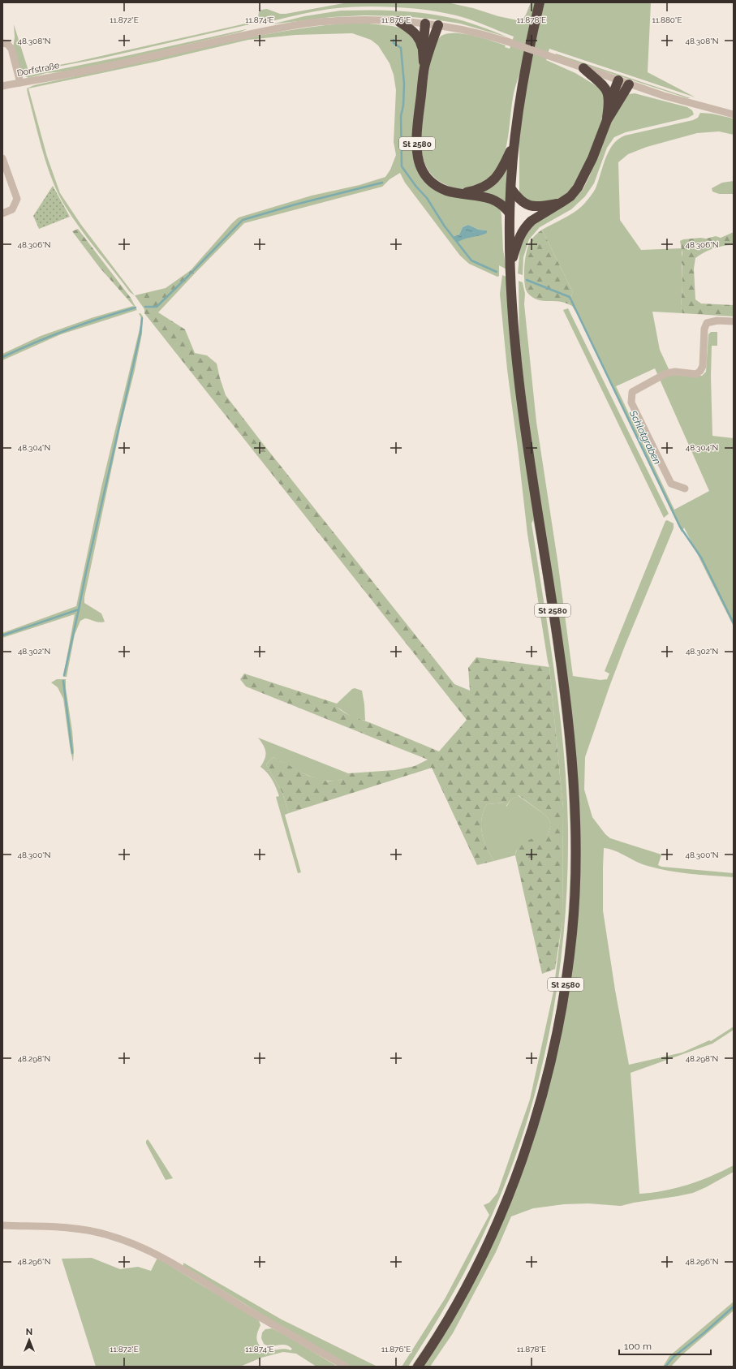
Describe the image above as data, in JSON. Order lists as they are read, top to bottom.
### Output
{
  "streets": {
    "highway": ["St 2580"],
    "street": ["Dorfstraße"]
  },
  "crossings": [
    ["Dorfstraße", "St 2580"]
  ],
  "water": ["Schlotgraben"],
  "scale_bar": "100 m",
  "north": "top",
  "coordinates": [
    "11.872°E",
    "11.874°E",
    "11.876°E",
    "11.878°E",
    "11.880°E",
    "48.308°N",
    "48.306°N",
    "48.304°N",
    "48.302°N",
    "48.300°N",
    "48.298°N",
    "48.296°N"
  ]
}
